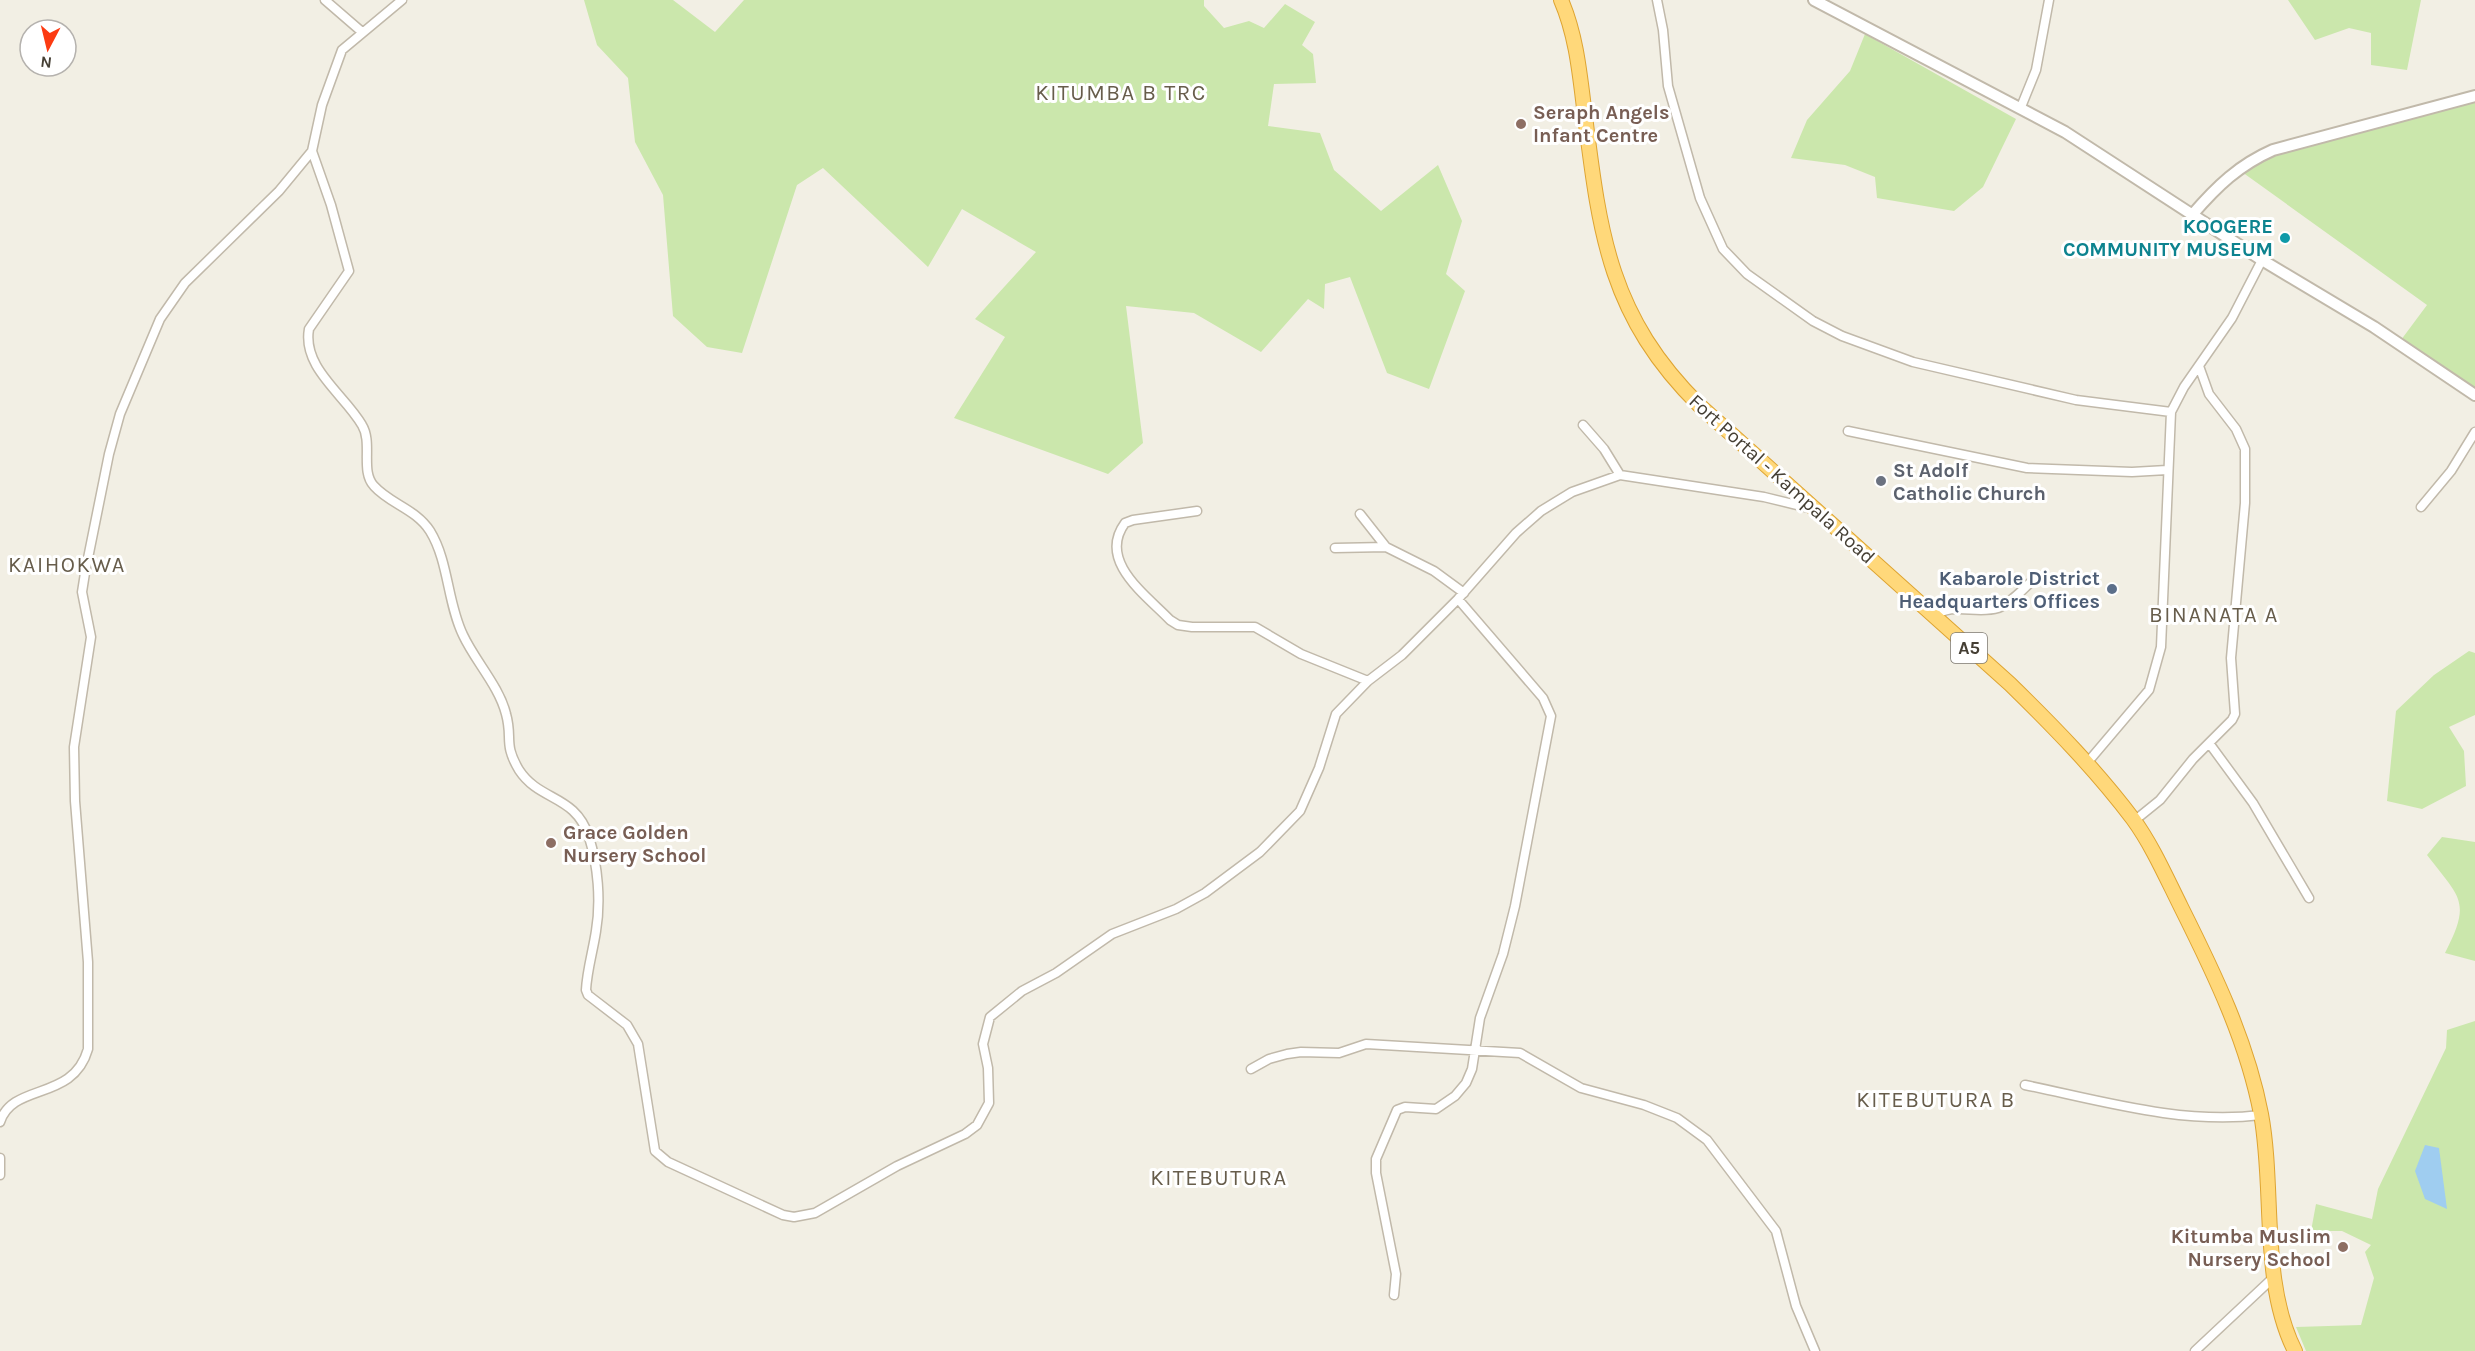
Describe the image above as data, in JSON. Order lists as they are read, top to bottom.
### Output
{
  "streets": {
    "highway": ["Fort Portal - Kampala Road", "A5"]
  },
  "districts": [
    "KITUMBA B TRC",
    "KAIHOKWA",
    "BINANATA A",
    "KITEBUTURA B",
    "KITEBUTURA"
  ],
  "places": [
    "Seraph Angels Infant Centre",
    "KOOGERE COMMUNITY MUSEUM",
    "St Adolf Catholic Church",
    "Kabarole District Headquarters Offices",
    "Grace Golden Nursery School",
    "Kitumba Muslim Nursery School"
  ],
  "north": "bottom"
}
